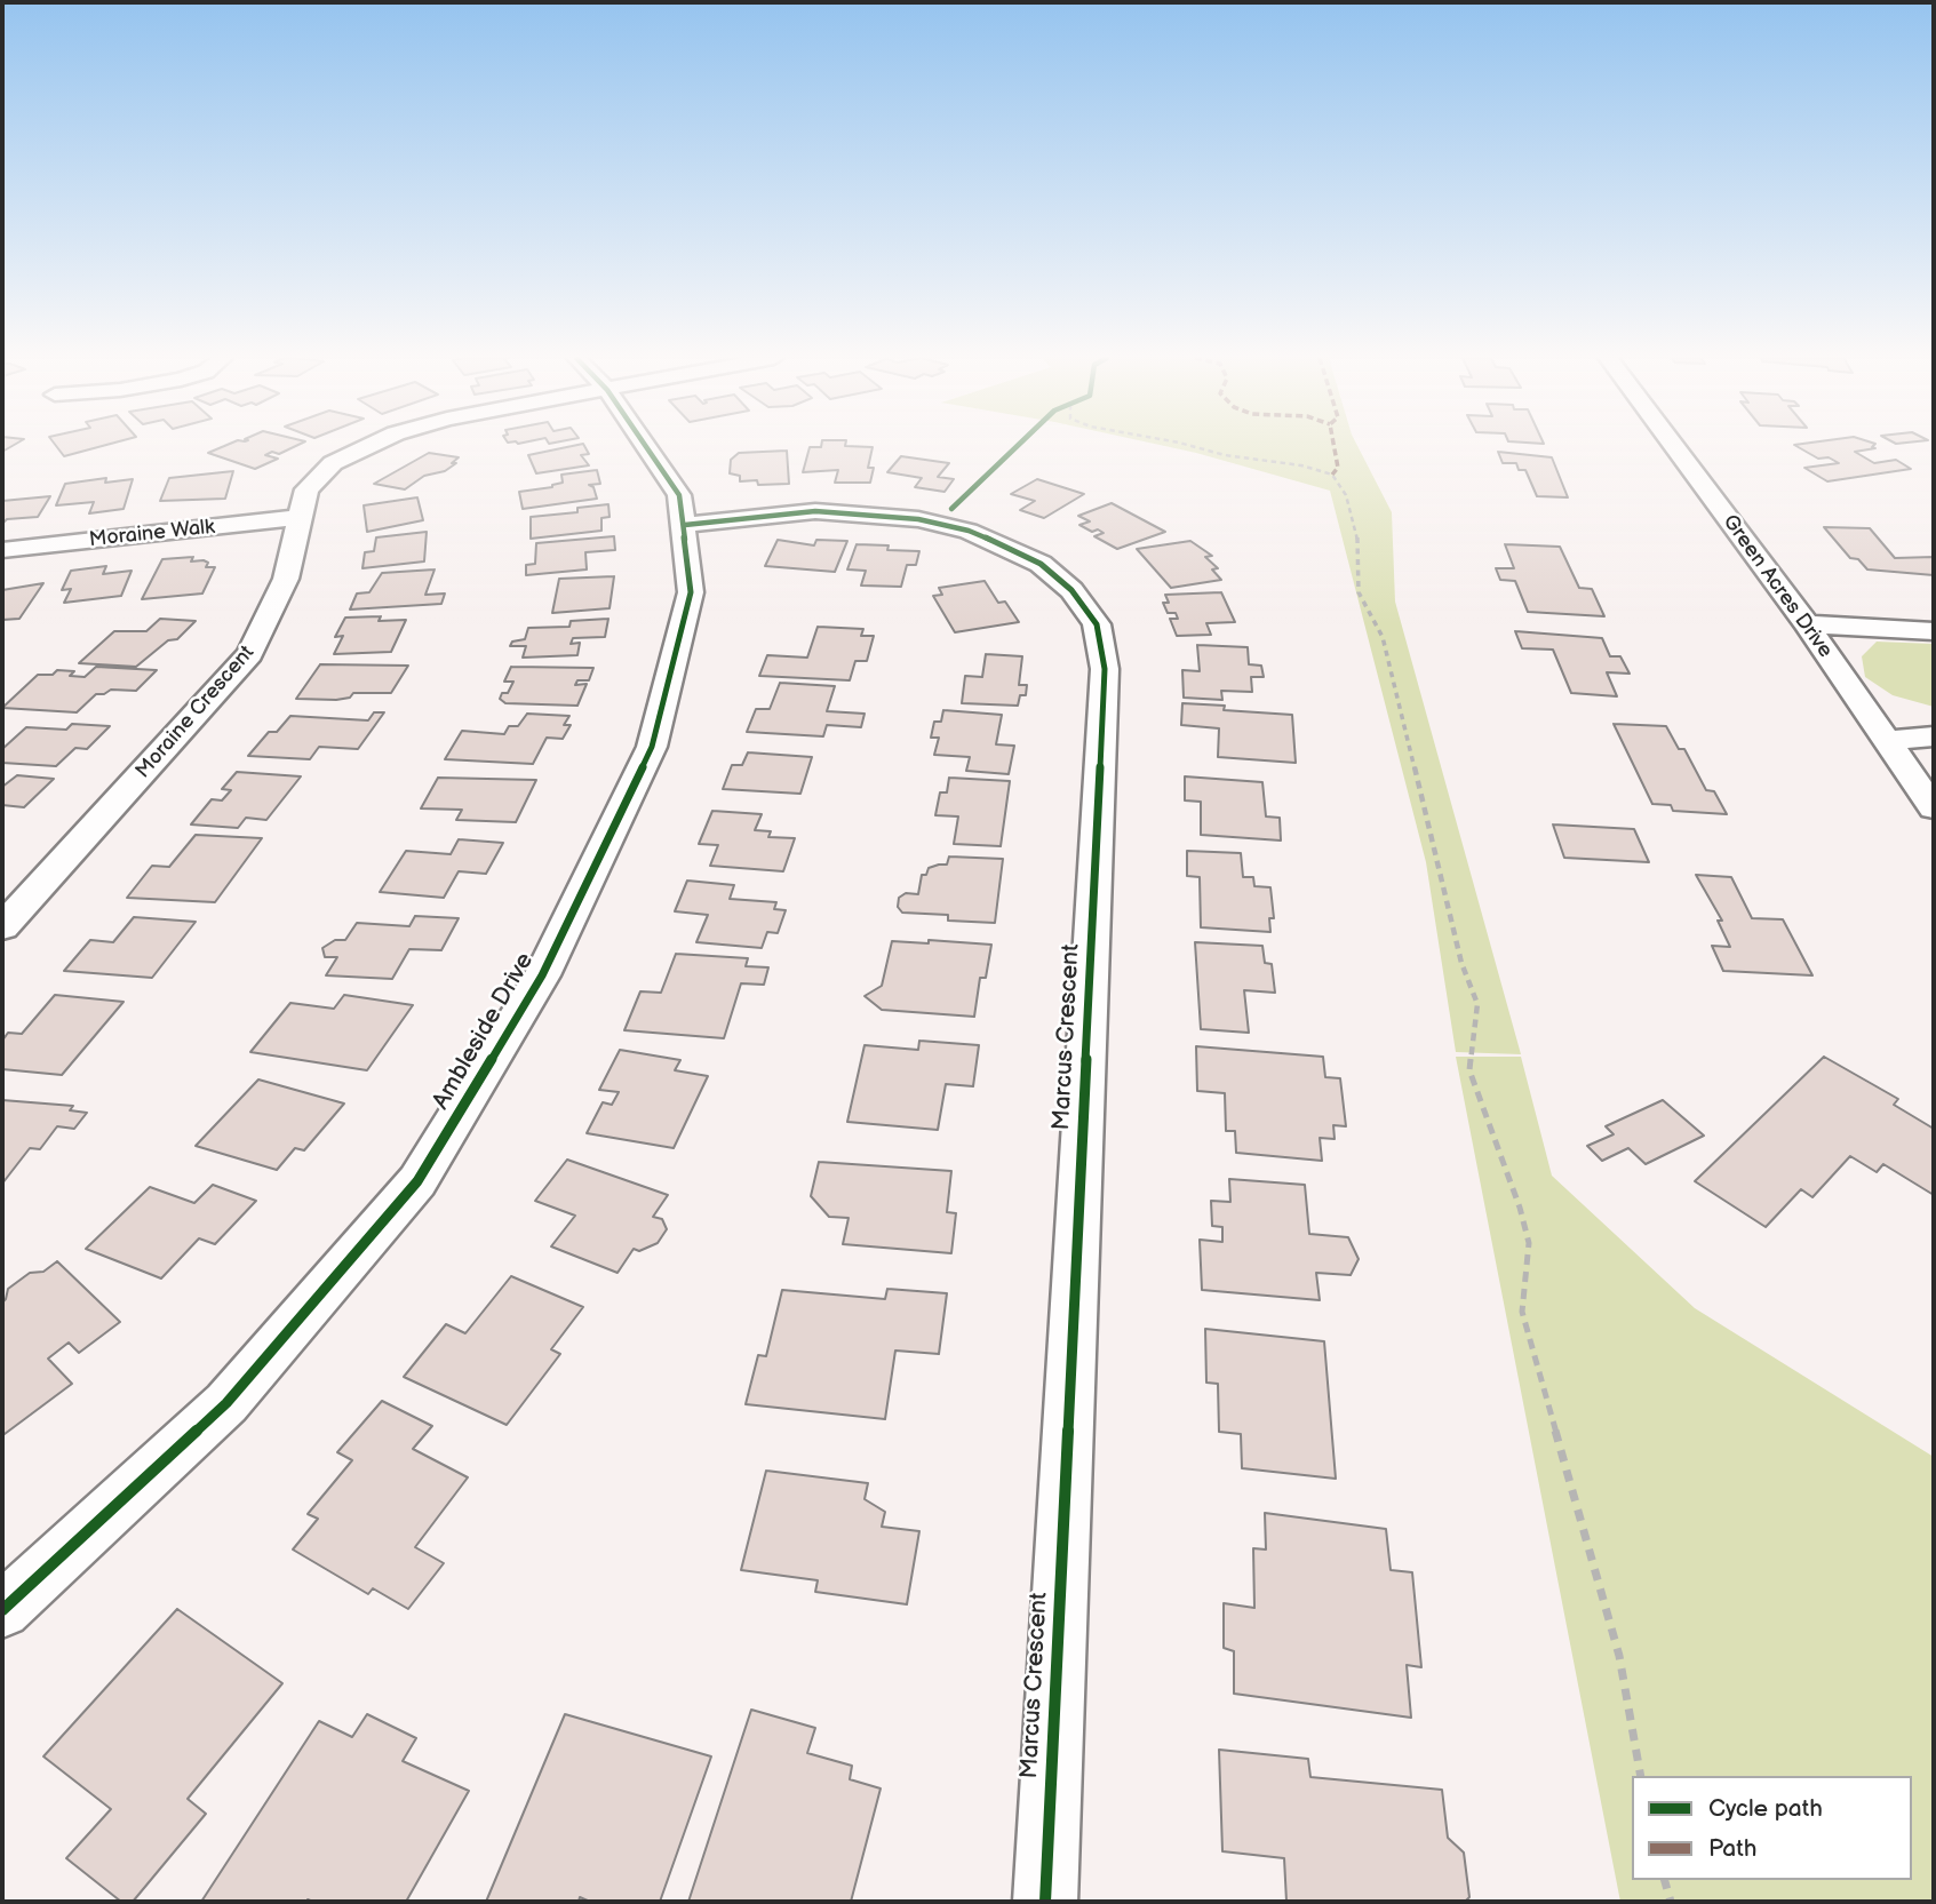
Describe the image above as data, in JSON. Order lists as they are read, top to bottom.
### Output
{
  "streets": {
    "street": [
      "Moraine Walk",
      "Green Acres Drive",
      "Moraine Crescent",
      "Ambleside Drive",
      "Marcus Crescent"
    ]
  },
  "crossings": [
    ["Moraine Walk", "Moraine Crescent"],
    ["Ambleside Drive", "Marcus Crescent"]
  ],
  "legend": ["Cycle path", "Path"]
}
